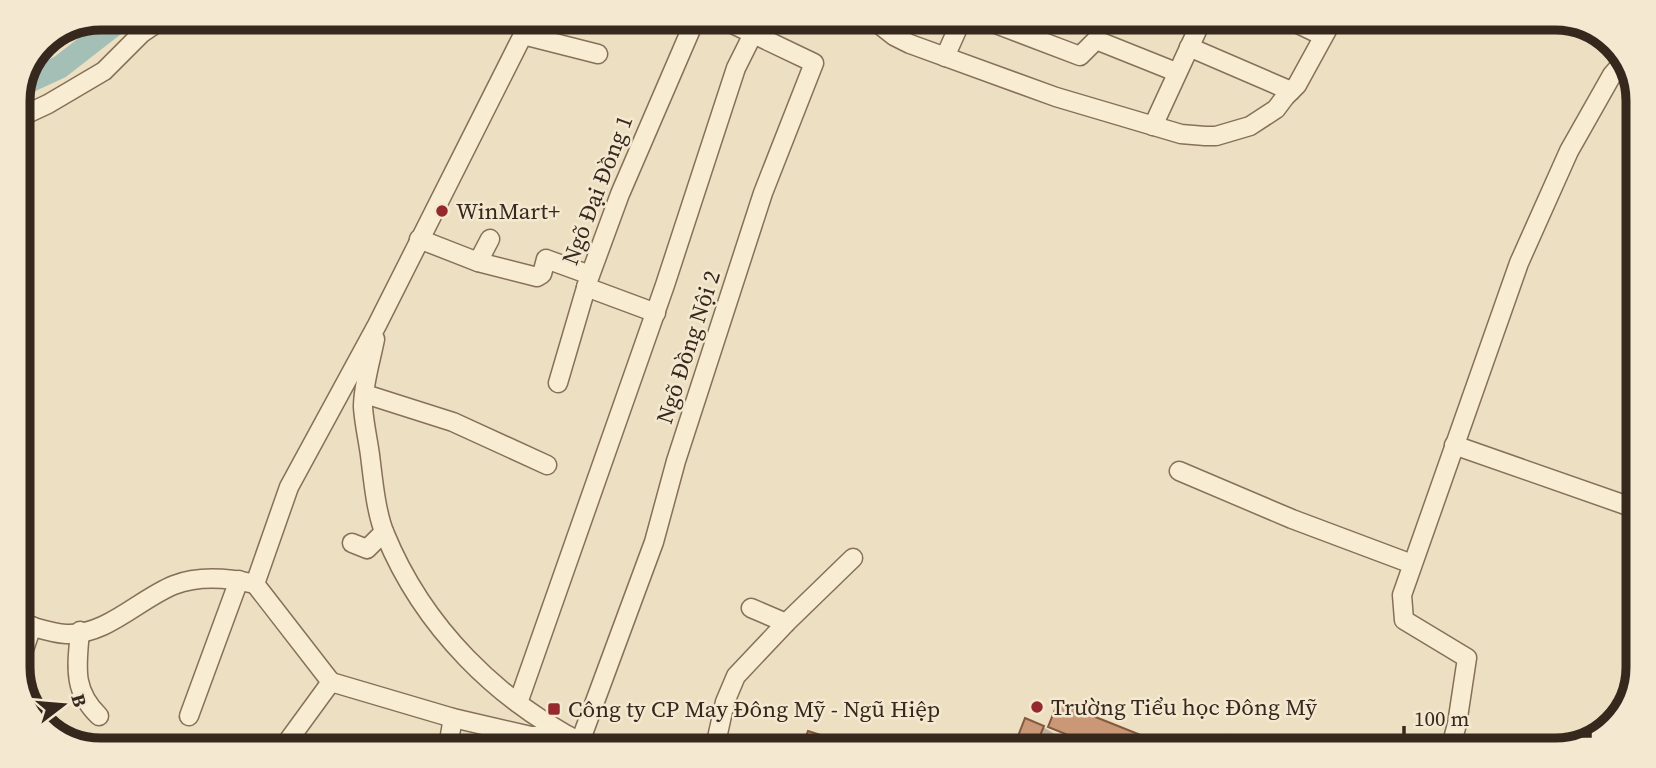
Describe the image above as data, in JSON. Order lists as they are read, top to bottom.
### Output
{
  "streets": {
    "street": ["Ngõ Đại Đồng 1", "Ngõ Đồng Nội 2"]
  },
  "places": {
    "other": ["WinMart+", "Trường Tiểu học Đông Mỹ"],
    "transit": ["Công ty CP May Đông Mỹ - Ngũ Hiệp"]
  },
  "scale_bar": "100 m",
  "north": "right"
}
